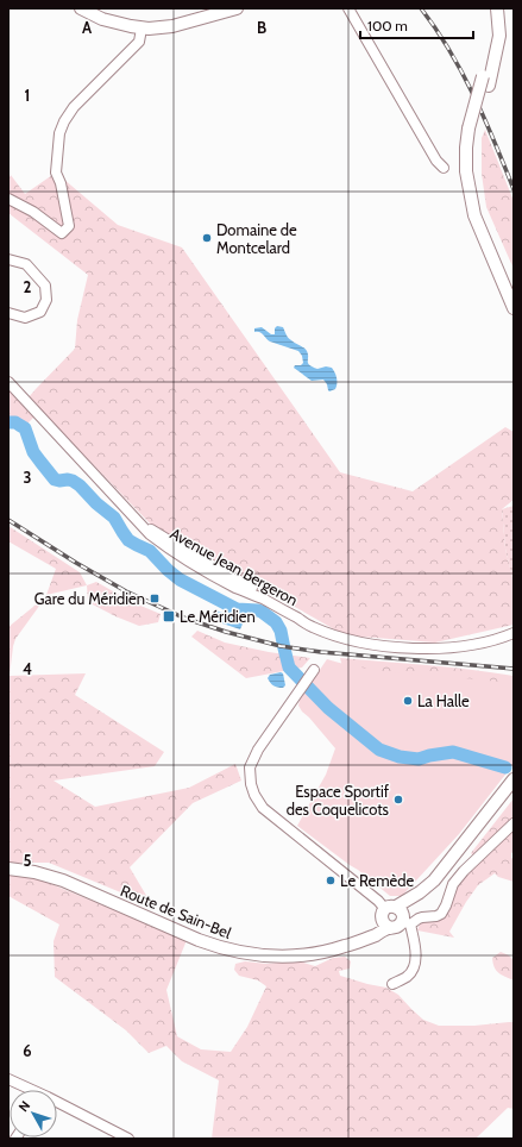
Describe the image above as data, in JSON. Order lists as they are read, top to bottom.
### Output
{
  "streets": {
    "main road": ["Route de Sain-Bel"],
    "street": ["Avenue Jean Bergeron"]
  },
  "places": {
    "other": [
      "Domaine de Montcelard",
      "La Halle",
      "Espace Sportif des Coquelicots",
      "Le Remède"
    ],
    "transit": ["Gare du Méridien", "Le Méridien"]
  },
  "scale_bar": "100 m",
  "north": "top left",
  "grid": {
    "columns": ["A", "B"],
    "rows": [
      "1",
      "2",
      "3",
      "4",
      "5",
      "6"
    ]
  }
}
